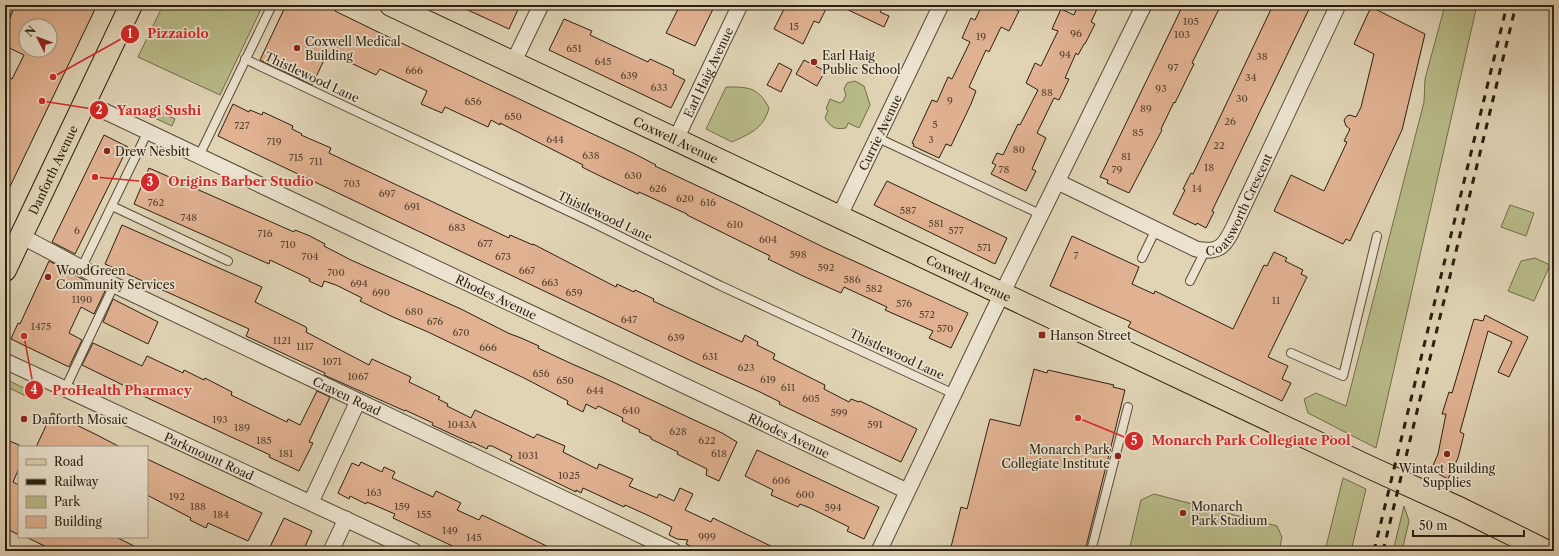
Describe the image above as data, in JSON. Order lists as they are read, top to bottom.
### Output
{
  "streets": {
    "main road": ["Coxwell Avenue", "Danforth Avenue"],
    "street": [
      "Earl Haig Avenue",
      "Currie Avenue",
      "Coatsworth Crescent",
      "Rhodes Avenue",
      "Craven Road",
      "Parkmount Road"
    ],
    "lane": ["Thistlewood Lane"]
  },
  "crossings": [
    ["Earl Haig Avenue", "Coxwell Avenue"],
    ["Currie Avenue", "Coxwell Avenue"],
    ["Danforth Avenue", "Rhodes Avenue"],
    ["Danforth Avenue", "Craven Road"]
  ],
  "places": {
    "other": [
      "Coxwell Medical Building",
      "Earl Haig Public School",
      "Pizzaiolo",
      "Yanagi Sushi",
      "Drew Nesbitt",
      "Origins Barber Studio",
      "WoodGreen Community Services",
      "ProHealth Pharmacy",
      "Monarch Park Collegiate Pool",
      "Danforth Mosaic",
      "Wintact Building Supplies",
      "Monarch Park Collegiate Institute",
      "Monarch Park Stadium"
    ],
    "transit": ["Hanson Street"]
  },
  "house_numbers": [
    "105",
    "15",
    "96",
    "103",
    "19",
    "651",
    "94",
    "38",
    "645",
    "97",
    "666",
    "639",
    "34",
    "633",
    "93",
    "88",
    "30",
    "9",
    "656",
    "89",
    "650",
    "26",
    "5",
    "727",
    "85",
    "644",
    "3",
    "719",
    "22",
    "80",
    "638",
    "81",
    "715",
    "711",
    "18",
    "78",
    "79",
    "630",
    "703",
    "626",
    "14",
    "697",
    "620",
    "762",
    "616",
    "691",
    "587",
    "748",
    "581",
    "610",
    "683",
    "6",
    "577",
    "716",
    "604",
    "677",
    "710",
    "571",
    "598",
    "7",
    "704",
    "673",
    "592",
    "667",
    "700",
    "586",
    "663",
    "694",
    "582",
    "690",
    "659",
    "1190",
    "11",
    "576",
    "680",
    "572",
    "647",
    "676",
    "1475",
    "570",
    "670",
    "639",
    "1121",
    "1117",
    "666",
    "631",
    "1071",
    "623",
    "656",
    "1067",
    "619",
    "650",
    "611",
    "644",
    "605",
    "640",
    "599",
    "193",
    "1043A",
    "591",
    "189",
    "628",
    "185",
    "622",
    "181",
    "618",
    "1031",
    "1025",
    "606",
    "163",
    "600",
    "192",
    "188",
    "159",
    "594",
    "184",
    "155",
    "149",
    "999",
    "145"
  ],
  "legend": [
    "Road",
    "Railway",
    "Park",
    "Building"
  ],
  "scale_bar": "50 m",
  "north": "top left"
}
